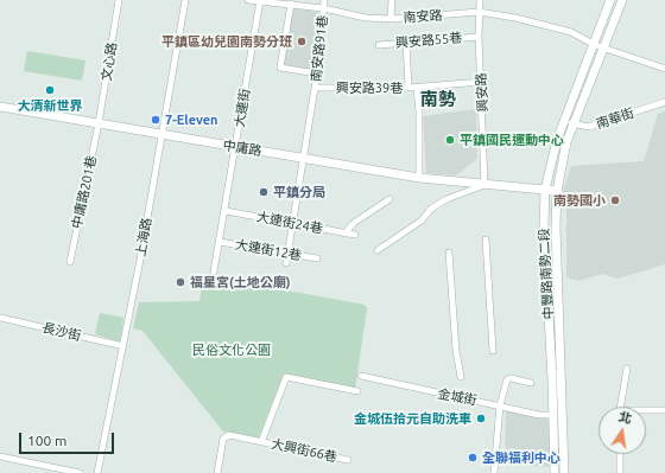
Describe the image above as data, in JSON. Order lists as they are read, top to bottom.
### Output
{
  "streets": {
    "main road": ["中庸路", "中豐路南勢二段"],
    "street": [
      "南安路",
      "興安路55巷",
      "南安路91巷",
      "文心路",
      "興安路39巷",
      "興安路",
      "大連街",
      "南華街",
      "中庸路201巷",
      "大連街24巷",
      "上海路",
      "大連街12巷",
      "長沙街",
      "金城街",
      "大興街66巷"
    ]
  },
  "crossings": [
    ["南安路", "南安路91巷"],
    ["南安路", "興安路"],
    ["南安路", "大連街"],
    ["南安路", "中豐路南勢二段"],
    ["興安路55巷", "興安路"],
    ["南安路91巷", "興安路39巷"],
    ["南安路91巷", "中庸路"],
    ["南安路91巷", "大連街24巷"],
    ["南安路91巷", "大連街12巷"],
    ["文心路", "中庸路"],
    ["文心路", "中庸路201巷"],
    ["興安路39巷", "興安路"],
    ["興安路", "中庸路"],
    ["大連街", "中庸路"],
    ["大連街", "大連街24巷"],
    ["大連街", "大連街12巷"],
    ["南華街", "中豐路南勢二段"],
    ["中庸路", "中庸路201巷"],
    ["中庸路", "上海路"],
    ["中庸路", "中豐路南勢二段"],
    ["上海路", "長沙街"],
    ["中豐路南勢二段", "金城街"]
  ],
  "districts": ["南勢"],
  "parks": ["民俗文化公園"],
  "places": [
    "平鎮區幼兒園南勢分班",
    "大清新世界",
    "7-Eleven",
    "平鎮國民運動中心",
    "平鎮分局",
    "南勢國小",
    "福星宮(土地公廟)",
    "金城伍拾元自助洗車",
    "全聯福利中心"
  ],
  "scale_bar": "100 m",
  "north": "top"
}
